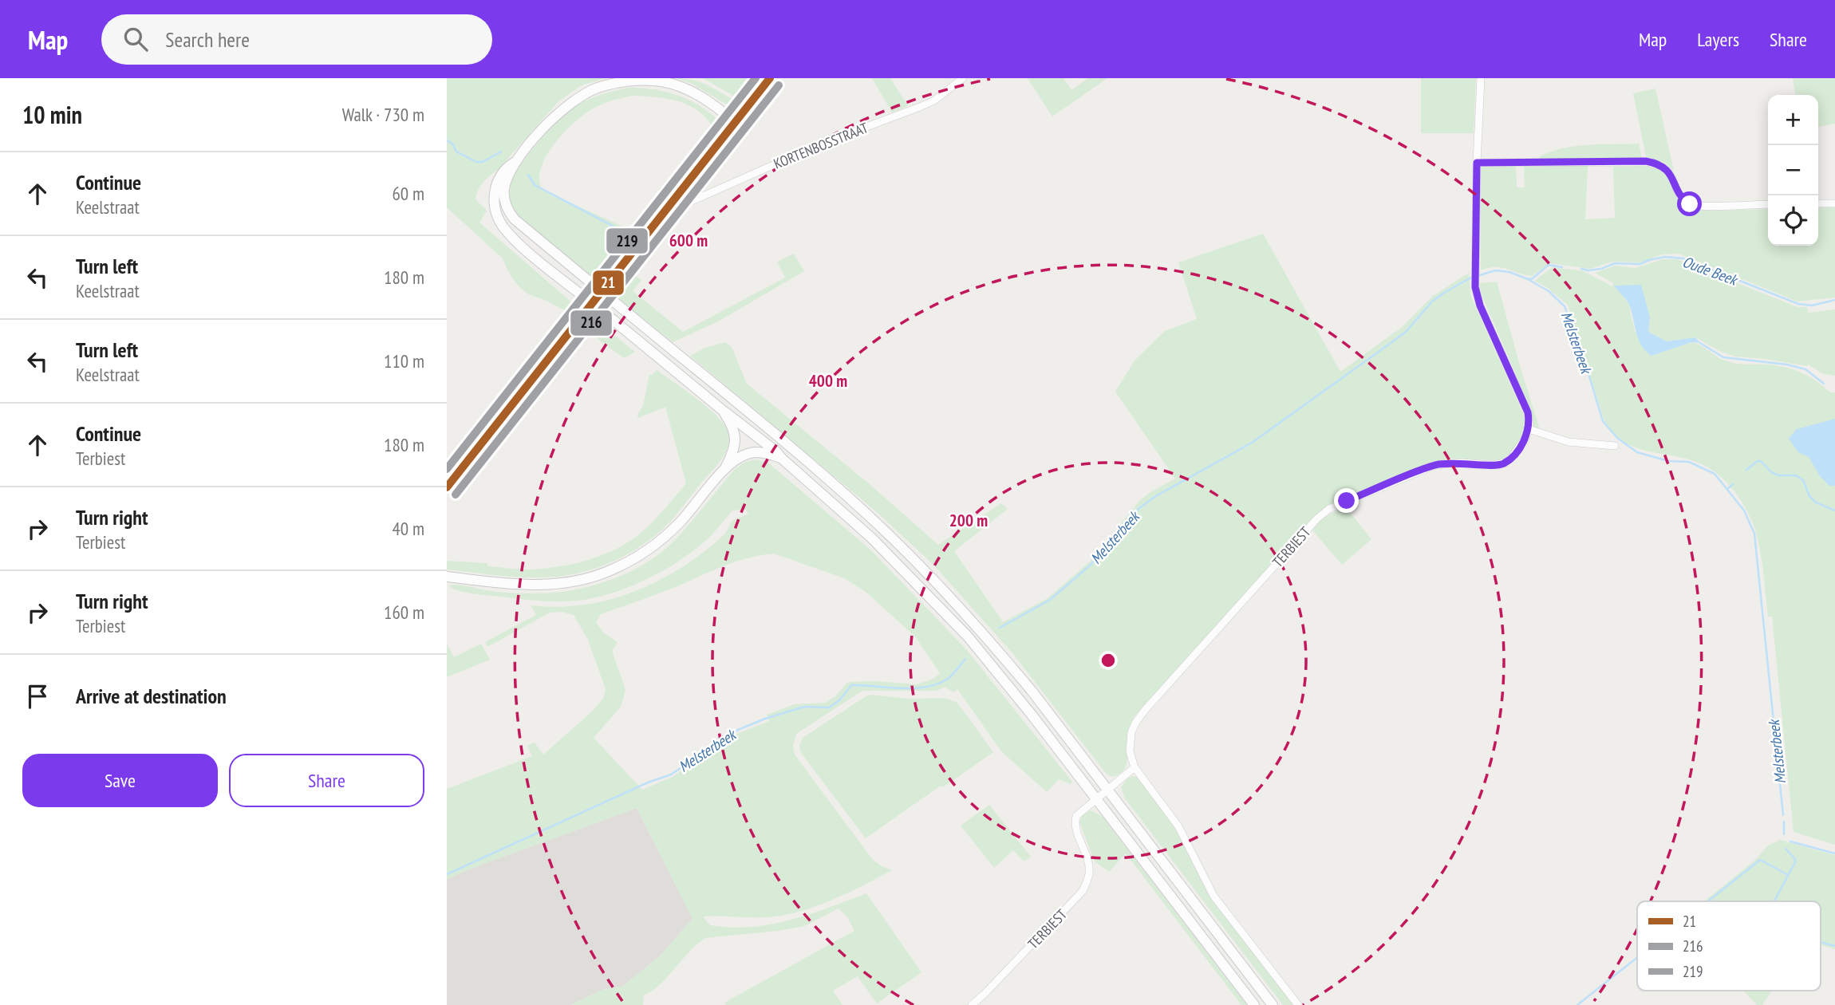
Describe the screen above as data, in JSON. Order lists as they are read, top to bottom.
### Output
{
  "streets": {
    "street": ["KORTENBOSSTRAAT", "TERBIEST"]
  },
  "water": ["Oude Beek", "Melsterbeek"],
  "lines": ["transit line 21", "transit line 219", "transit line 216"],
  "legend": ["21", "216", "219"],
  "page": {
    "header": "Map",
    "search": "Search here",
    "nav": ["Map", "Layers", "Share"],
    "heading": ["10 min", "Walk · 730 m"],
    "map_buttons": ["+", "−"],
    "list": [
      ["Continue", "Keelstraat", "60 m"],
      ["Turn left", "Keelstraat", "180 m"],
      ["Turn left", "Keelstraat", "110 m"],
      ["Continue", "Terbiest", "180 m"],
      ["Turn right", "Terbiest", "40 m"],
      ["Turn right", "Terbiest", "160 m"],
      "Arrive at destination"
    ],
    "buttons": ["Save", "Share"]
  },
  "rings": ["600 m", "400 m", "200 m"]
}
